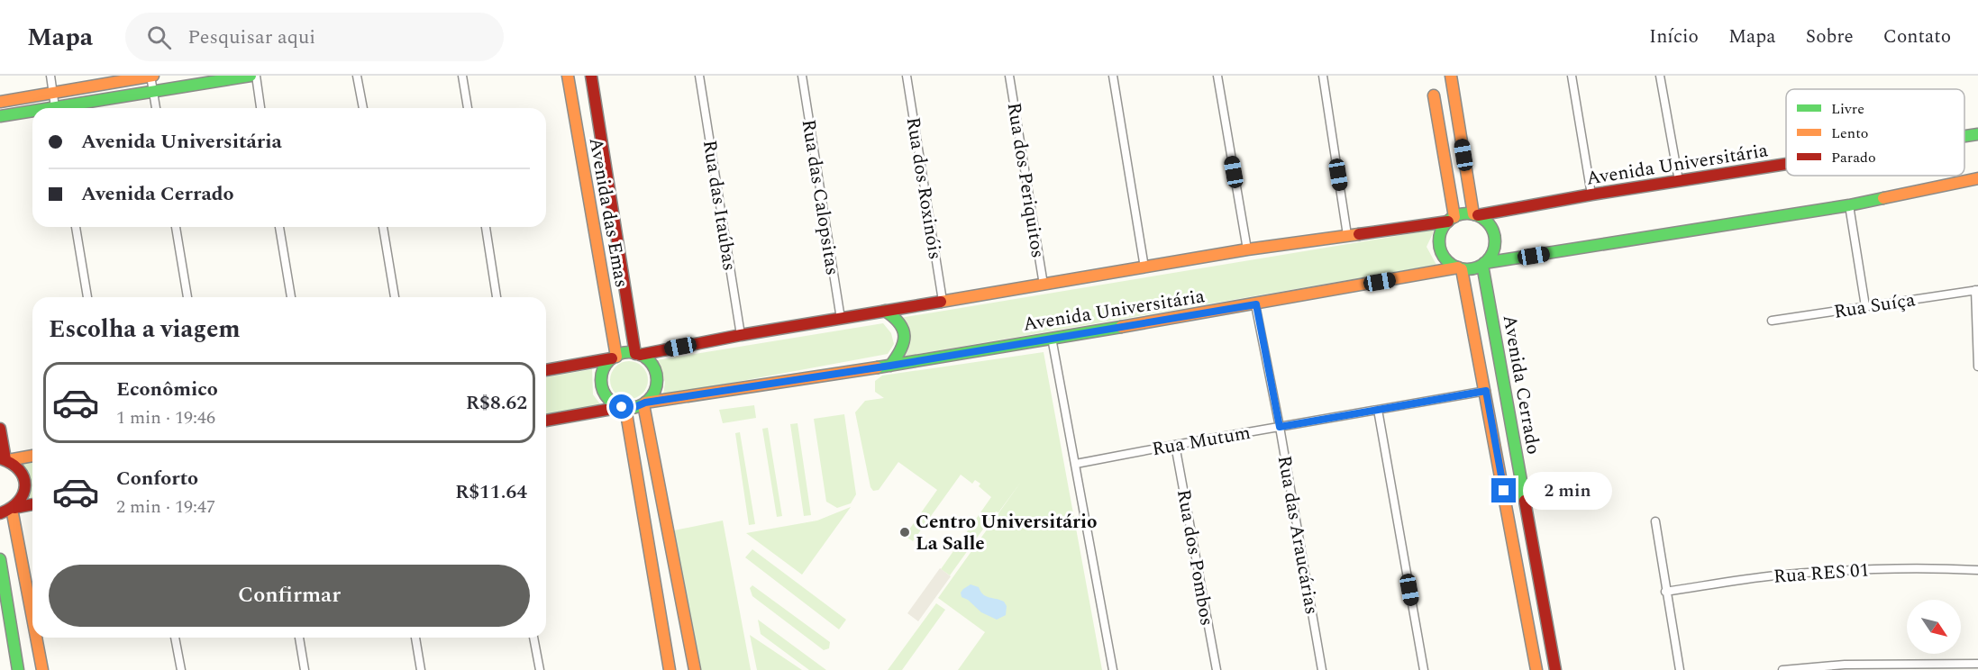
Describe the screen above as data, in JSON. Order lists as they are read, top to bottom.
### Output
{
  "streets": {
    "main road": ["Avenida Universitária", "Avenida das Emas", "Avenida Cerrado"],
    "street": [
      "Rua dos Periquitos",
      "Rua dos Roxinóis",
      "Rua das Calopsitas",
      "Rua das Itaúbas",
      "Rua Suíça",
      "Rua Mutum",
      "Rua das Araucárias",
      "Rua dos Pombos",
      "Rua RES 01"
    ]
  },
  "crossings": [
    ["Avenida Universitária", "Rua dos Periquitos"],
    ["Avenida Universitária", "Rua dos Roxinóis"],
    ["Avenida Universitária", "Rua das Calopsitas"],
    ["Avenida Universitária", "Rua das Itaúbas"],
    ["Avenida Universitária", "Avenida das Emas"],
    ["Avenida Universitária", "Avenida Cerrado"],
    ["Avenida Universitária", "Rua das Araucárias"],
    ["Avenida Cerrado", "Rua Mutum"],
    ["Rua Mutum", "Rua das Araucárias"],
    ["Rua Mutum", "Rua dos Pombos"]
  ],
  "places": ["Centro Universitário La Salle"],
  "legend": ["Livre", "Lento", "Parado"],
  "north": "bottom right",
  "page": {
    "header": "Mapa",
    "search": "Pesquisar aqui",
    "nav": [
      "Início",
      "Mapa",
      "Sobre",
      "Contato"
    ],
    "banner": ["Avenida Universitária", "Avenida Cerrado"],
    "heading": "Escolha a viagem",
    "list": [
      {
        "name": "Econômico",
        "note": "1 min · 19:46",
        "value": "R$8.62"
      },
      {
        "name": "Conforto",
        "note": "2 min · 19:47",
        "value": "R$11.64"
      }
    ],
    "bubble": "2 min",
    "buttons": "Confirmar"
  }
}
